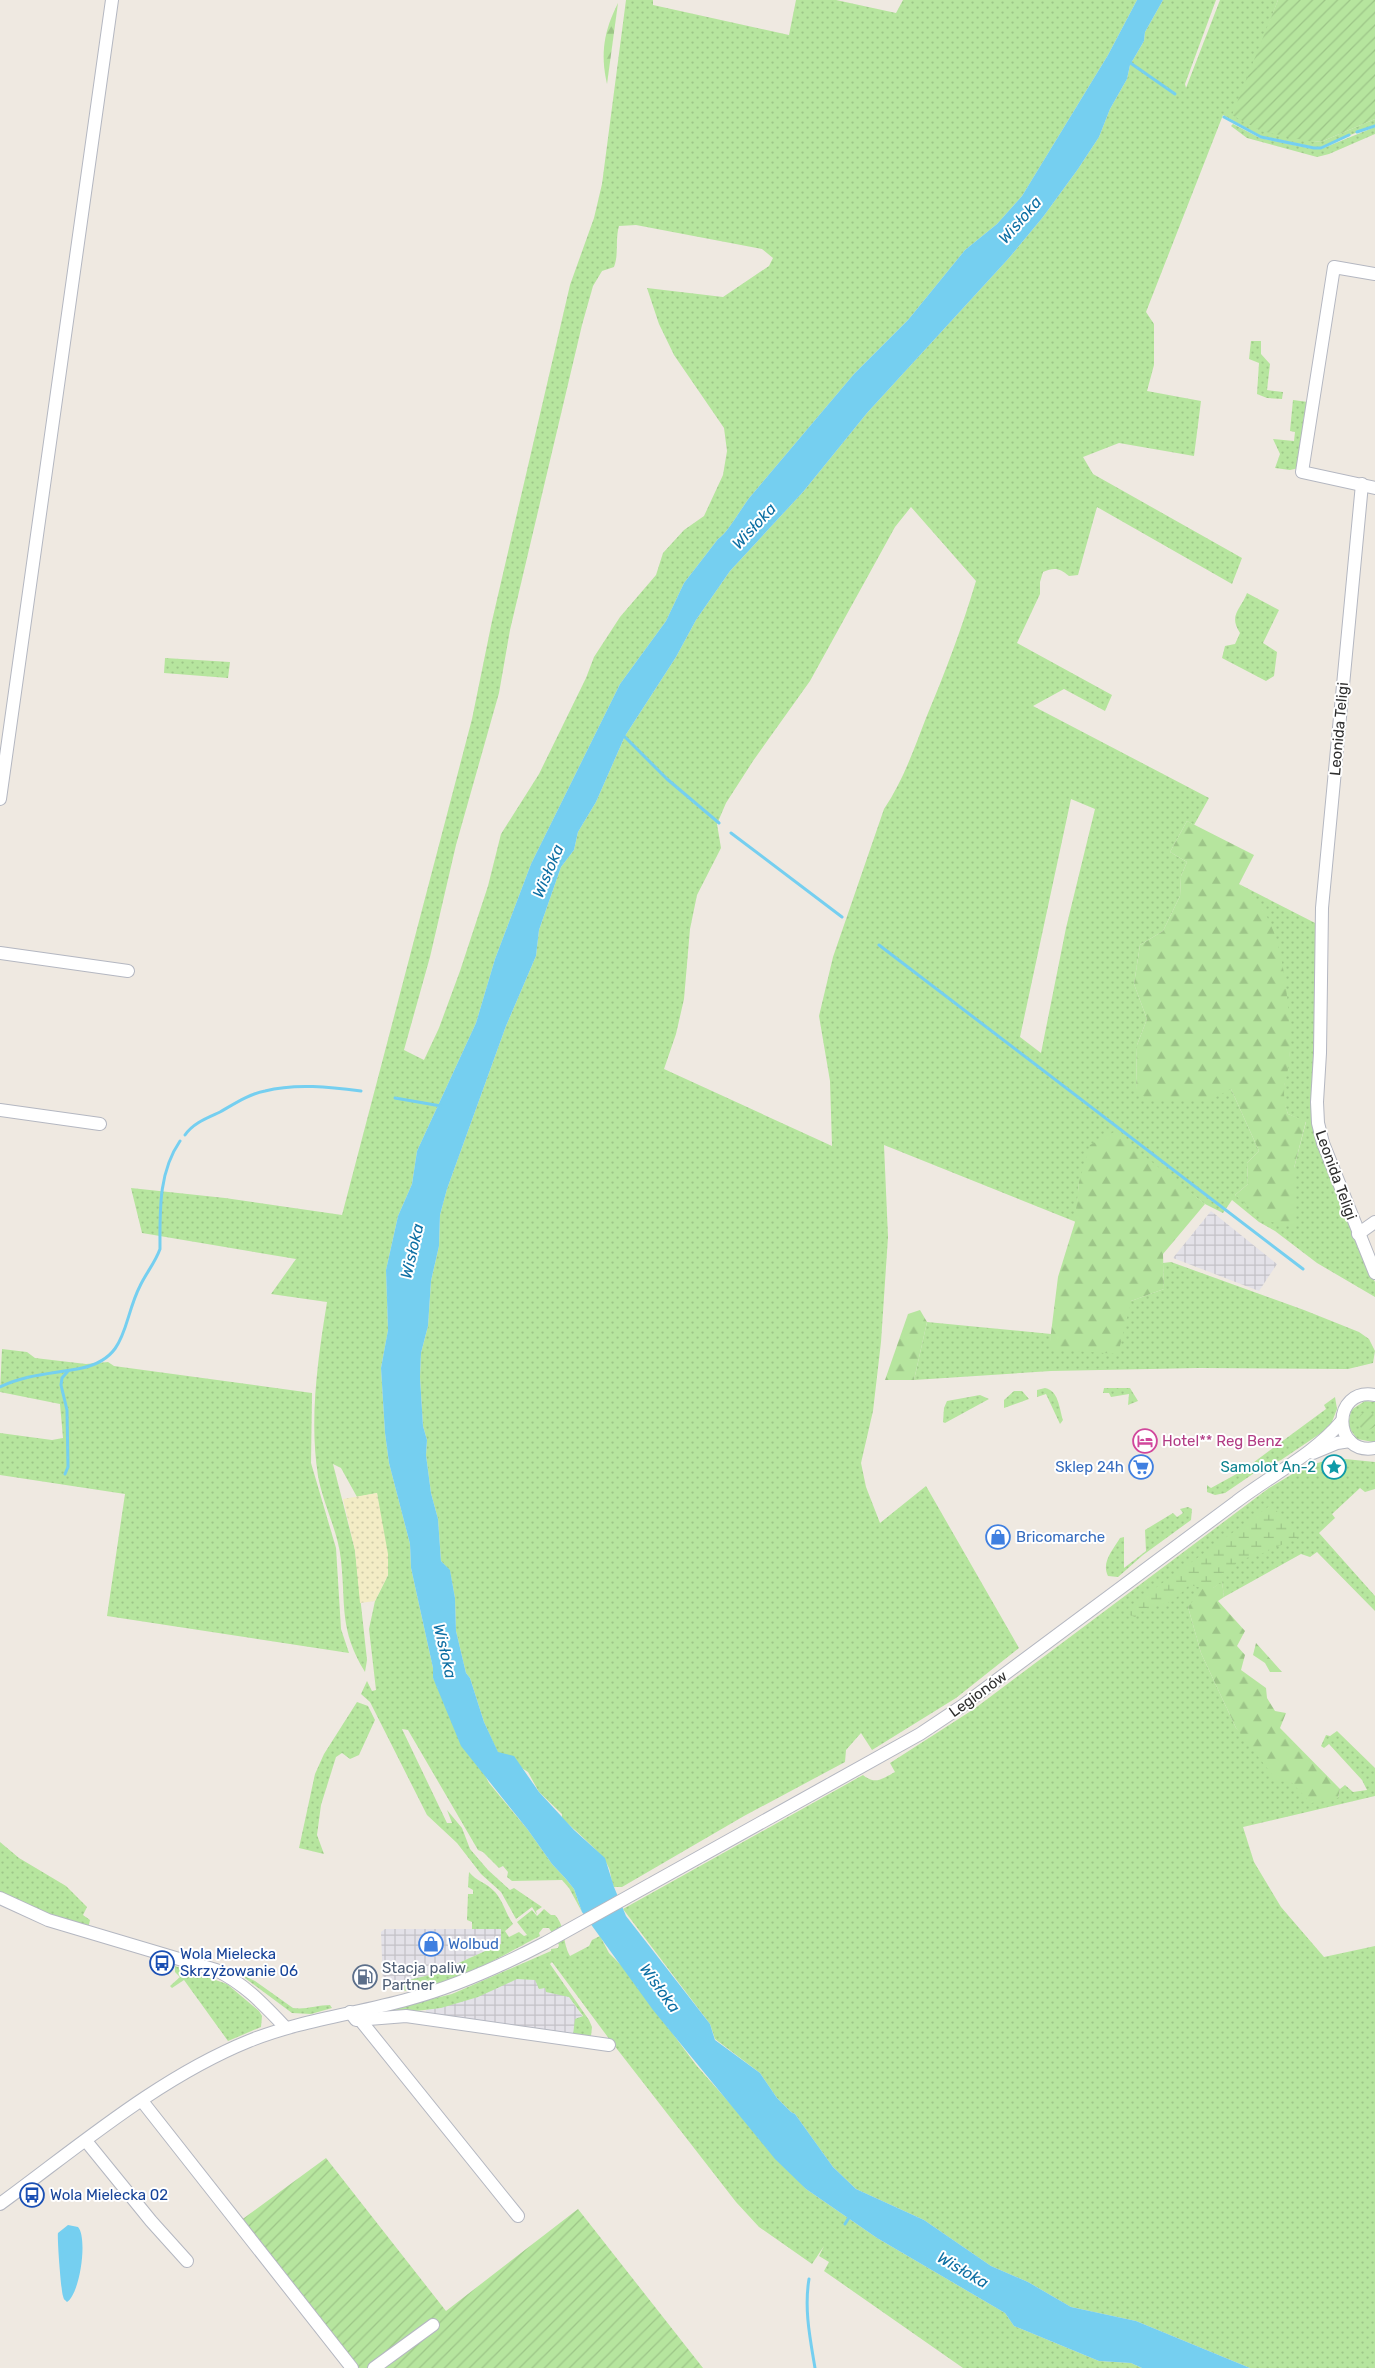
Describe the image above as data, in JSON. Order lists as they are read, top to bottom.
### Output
{
  "streets": {
    "street": ["Leonida Teligi", "Legionów"]
  },
  "water": ["Wisłoka"],
  "places": {
    "hotel": ["Hotel** Reg Benz"],
    "supermarket": ["Sklep 24h"],
    "place": ["Samolot An-2"],
    "shop": ["Bricomarche", "Wolbud"],
    "bus stop": ["Wola Mielecka Skrzyżowanie 06", "Wola Mielecka 02"],
    "fuel station": ["Stacja paliw Partner"]
  }
}
